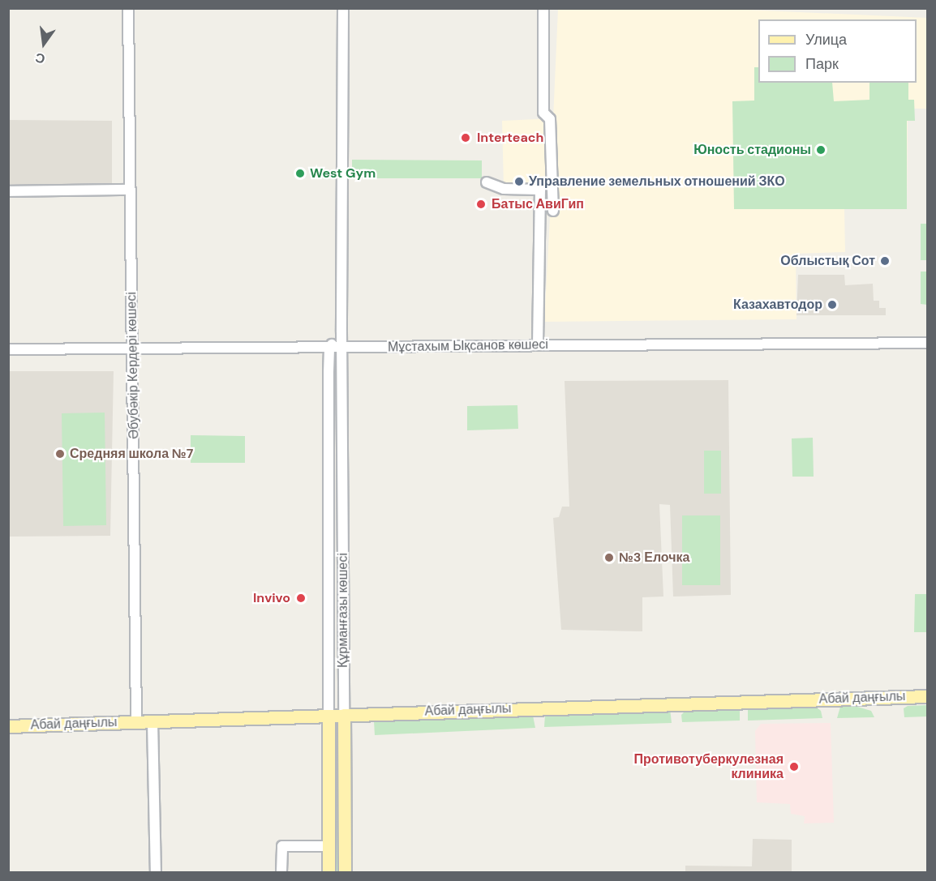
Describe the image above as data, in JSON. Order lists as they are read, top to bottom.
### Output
{
  "streets": {
    "main road": ["Құрманғазы көшесі", "Абай даңғылы"],
    "street": ["Мұстахым Ықсанов көшесі", "Әбубәкір Кердері көшесі"]
  },
  "crossings": [
    ["Мұстахым Ықсанов көшесі", "Әбубәкір Кердері көшесі"],
    ["Мұстахым Ықсанов көшесі", "Құрманғазы көшесі"],
    ["Әбубәкір Кердері көшесі", "Абай даңғылы"],
    ["Құрманғазы көшесі", "Абай даңғылы"]
  ],
  "places": [
    "Interteach",
    "Юность стадионы",
    "West Gym",
    "Управление земельных отношений ЗКО",
    "Батыс АвиГип",
    "Облыстық Сот",
    "Казахавтодор",
    "Средняя школа №7",
    "№3 Елочка",
    "Invivo",
    "Противотуберкулезная клиника"
  ],
  "legend": ["Улица", "Парк"],
  "north": "bottom"
}
